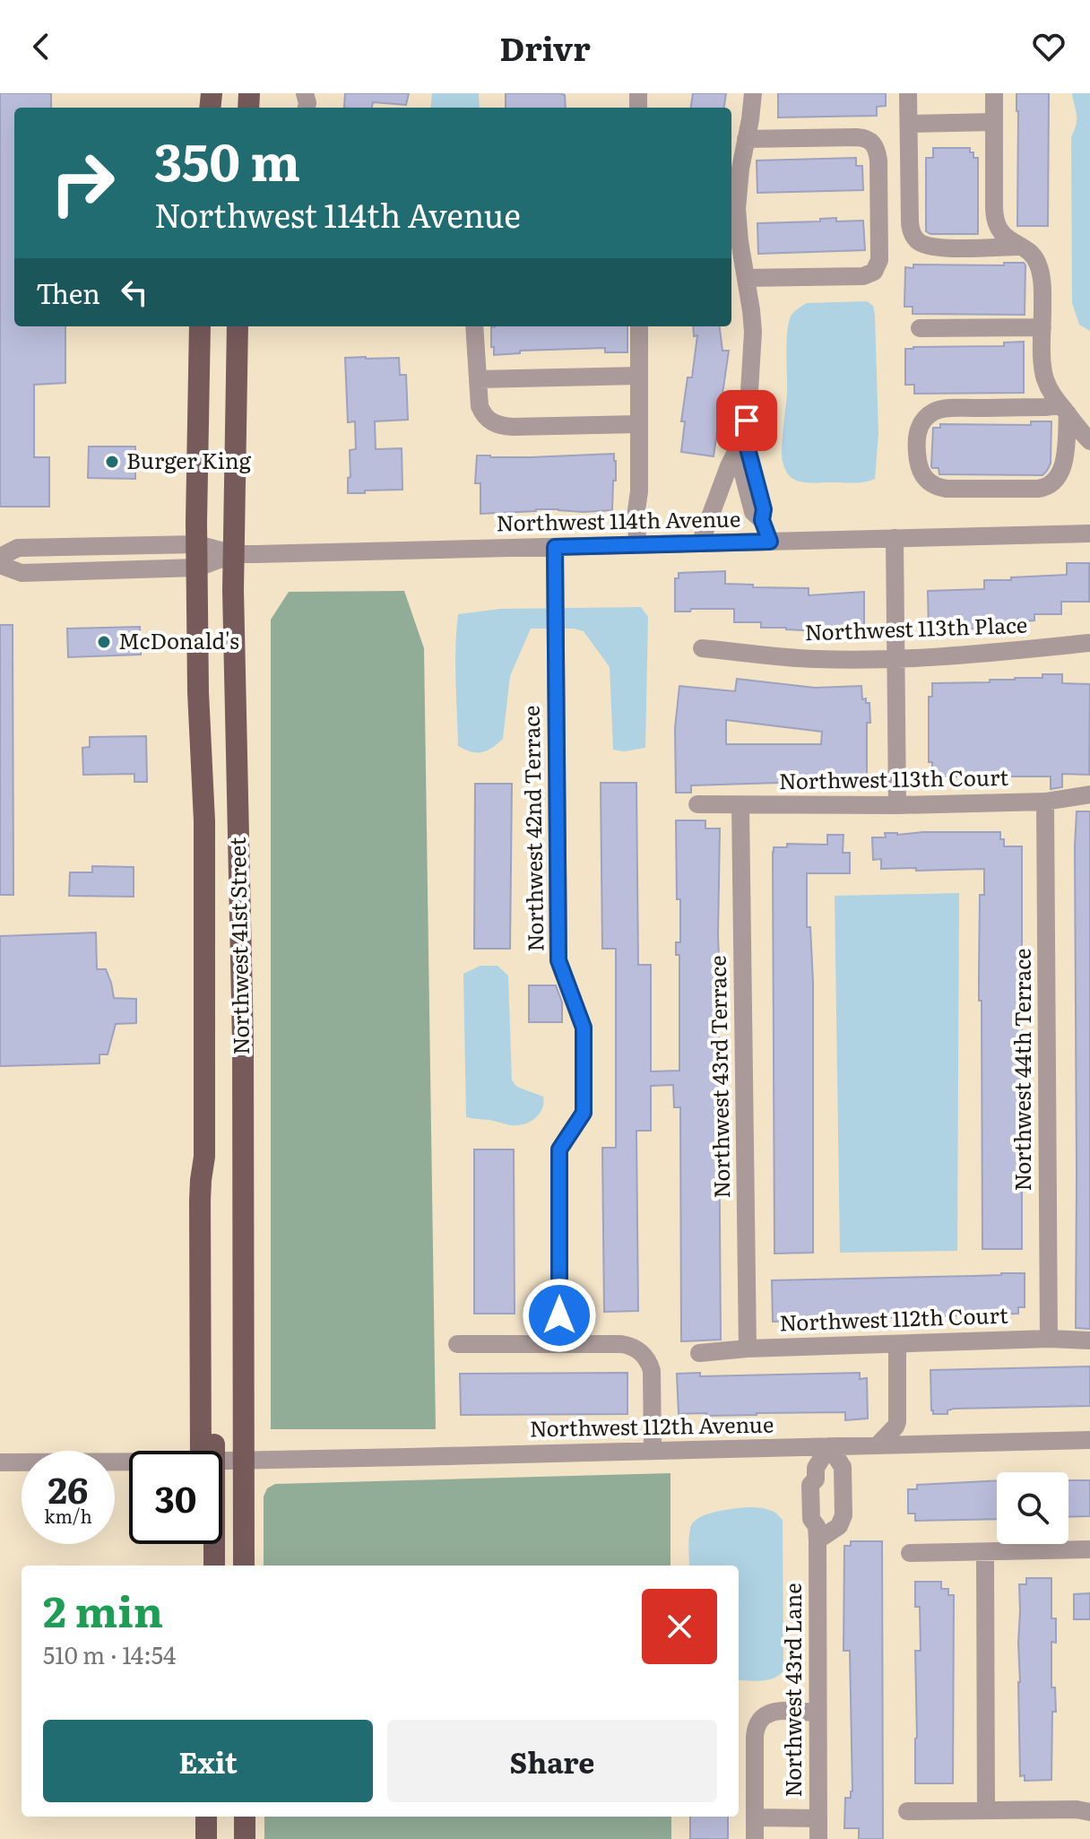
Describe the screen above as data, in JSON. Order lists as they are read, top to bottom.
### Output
{
  "streets": {
    "main road": ["Northwest 41st Street"],
    "street": [
      "Northwest 114th Avenue",
      "Northwest 113th Place",
      "Northwest 113th Court",
      "Northwest 42nd Terrace",
      "Northwest 44th Terrace",
      "Northwest 43rd Terrace",
      "Northwest 112th Court",
      "Northwest 112th Avenue",
      "Northwest 43rd Lane"
    ]
  },
  "crossings": [
    ["Northwest 114th Avenue", "Northwest 42nd Terrace"],
    ["Northwest 114th Avenue", "Northwest 41st Street"],
    ["Northwest 113th Court", "Northwest 44th Terrace"],
    ["Northwest 113th Court", "Northwest 43rd Terrace"],
    ["Northwest 41st Street", "Northwest 112th Avenue"],
    ["Northwest 44th Terrace", "Northwest 112th Court"],
    ["Northwest 43rd Terrace", "Northwest 112th Court"],
    ["Northwest 112th Avenue", "Northwest 43rd Lane"]
  ],
  "places": ["Burger King", "McDonald's"],
  "page": {
    "header": "Drivr",
    "turn": ["350 m", "Northwest 114th Avenue"],
    "then": "Then",
    "speed": "26 km/h",
    "limit": "30",
    "heading": ["2 min", "510 m · 14:54"],
    "buttons": ["Exit", "Share"]
  }
}
